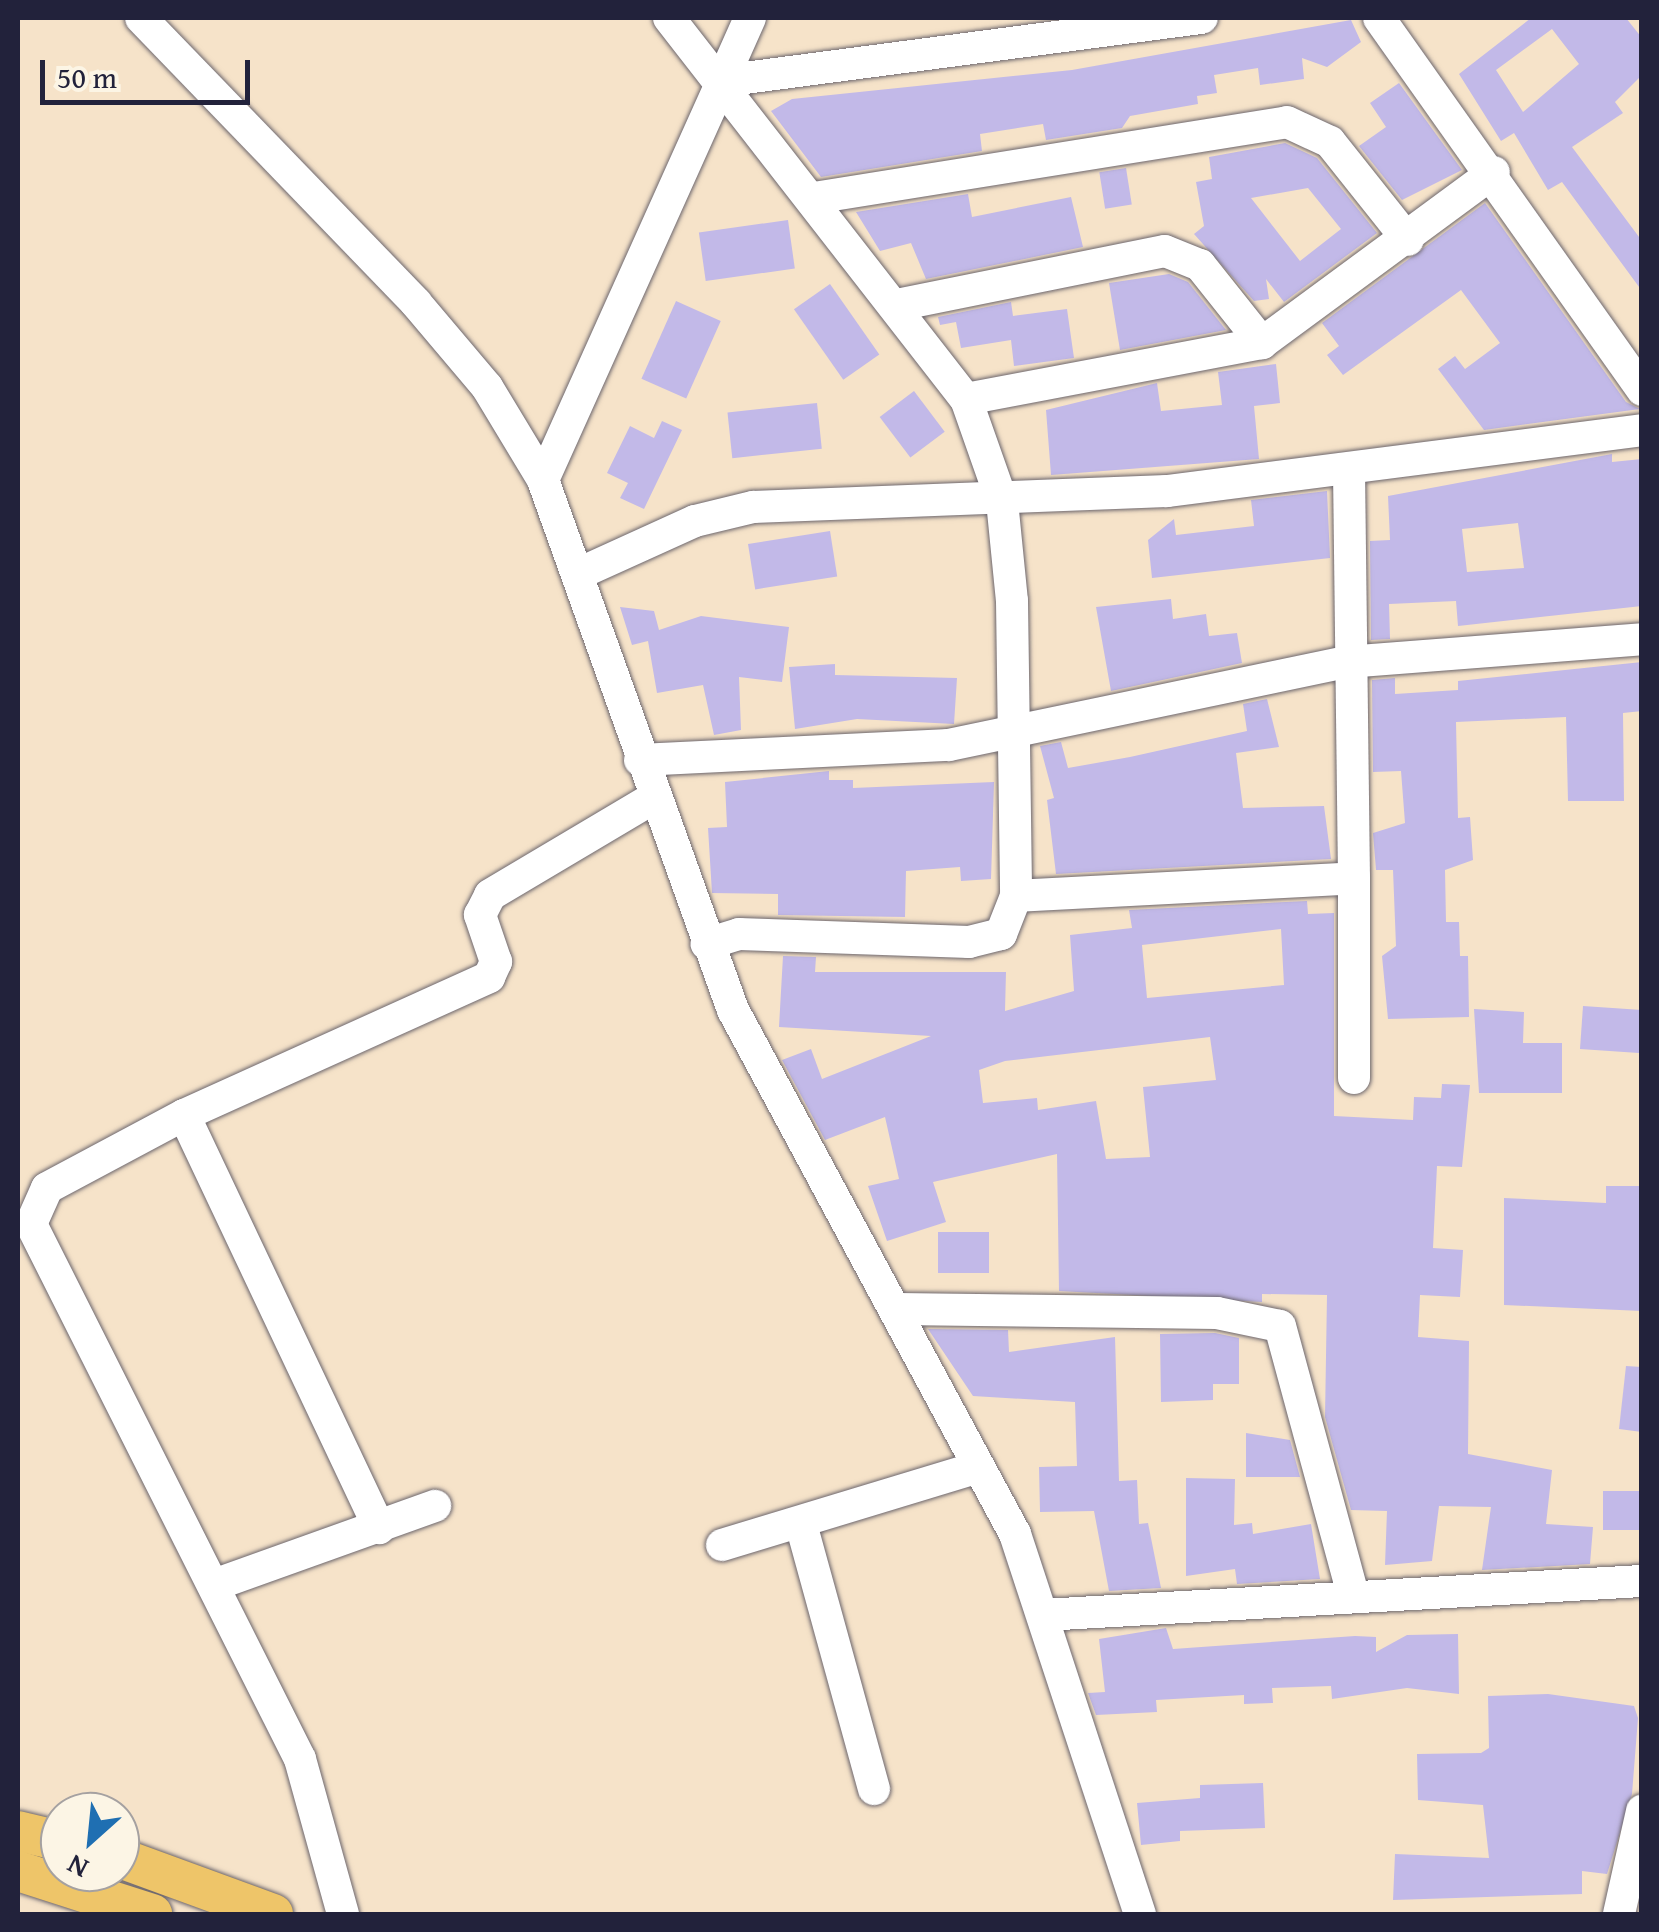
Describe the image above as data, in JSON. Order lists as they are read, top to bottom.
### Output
{
  "scale_bar": "50 m",
  "north": "bottom left"
}
